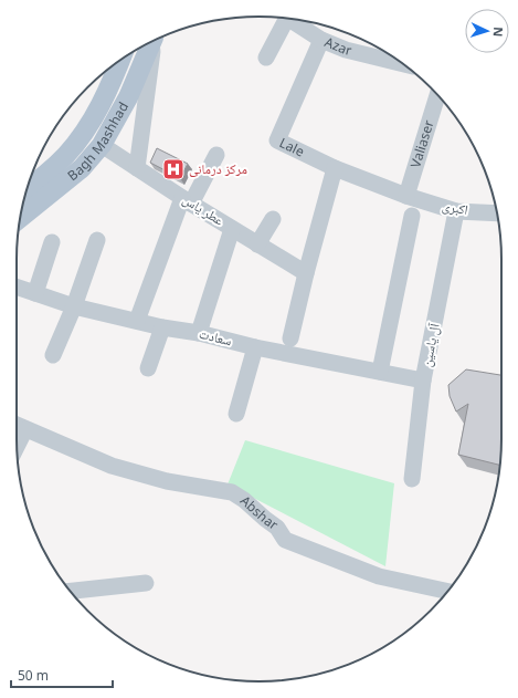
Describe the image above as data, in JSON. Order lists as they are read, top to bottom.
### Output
{
  "streets": {
    "main road": ["Bagh Mashhad"],
    "street": [
      "Azar",
      "Valiaser",
      "Lale",
      "اکبری",
      "عطر یاس",
      "سعادت",
      "آل یاسین",
      "Abshar"
    ]
  },
  "crossings": [
    ["Azar", "Lale"],
    ["Bagh Mashhad", "عطر یاس"],
    ["Valiaser", "Lale"],
    ["Valiaser", "اکبری"],
    ["Lale", "اکبری"],
    ["اکبری", "آل یاسین"],
    ["سعادت", "آل یاسین"]
  ],
  "places": {
    "hospital": ["مرکز درمانی"]
  },
  "scale_bar": "50 m",
  "north": "right"
}
